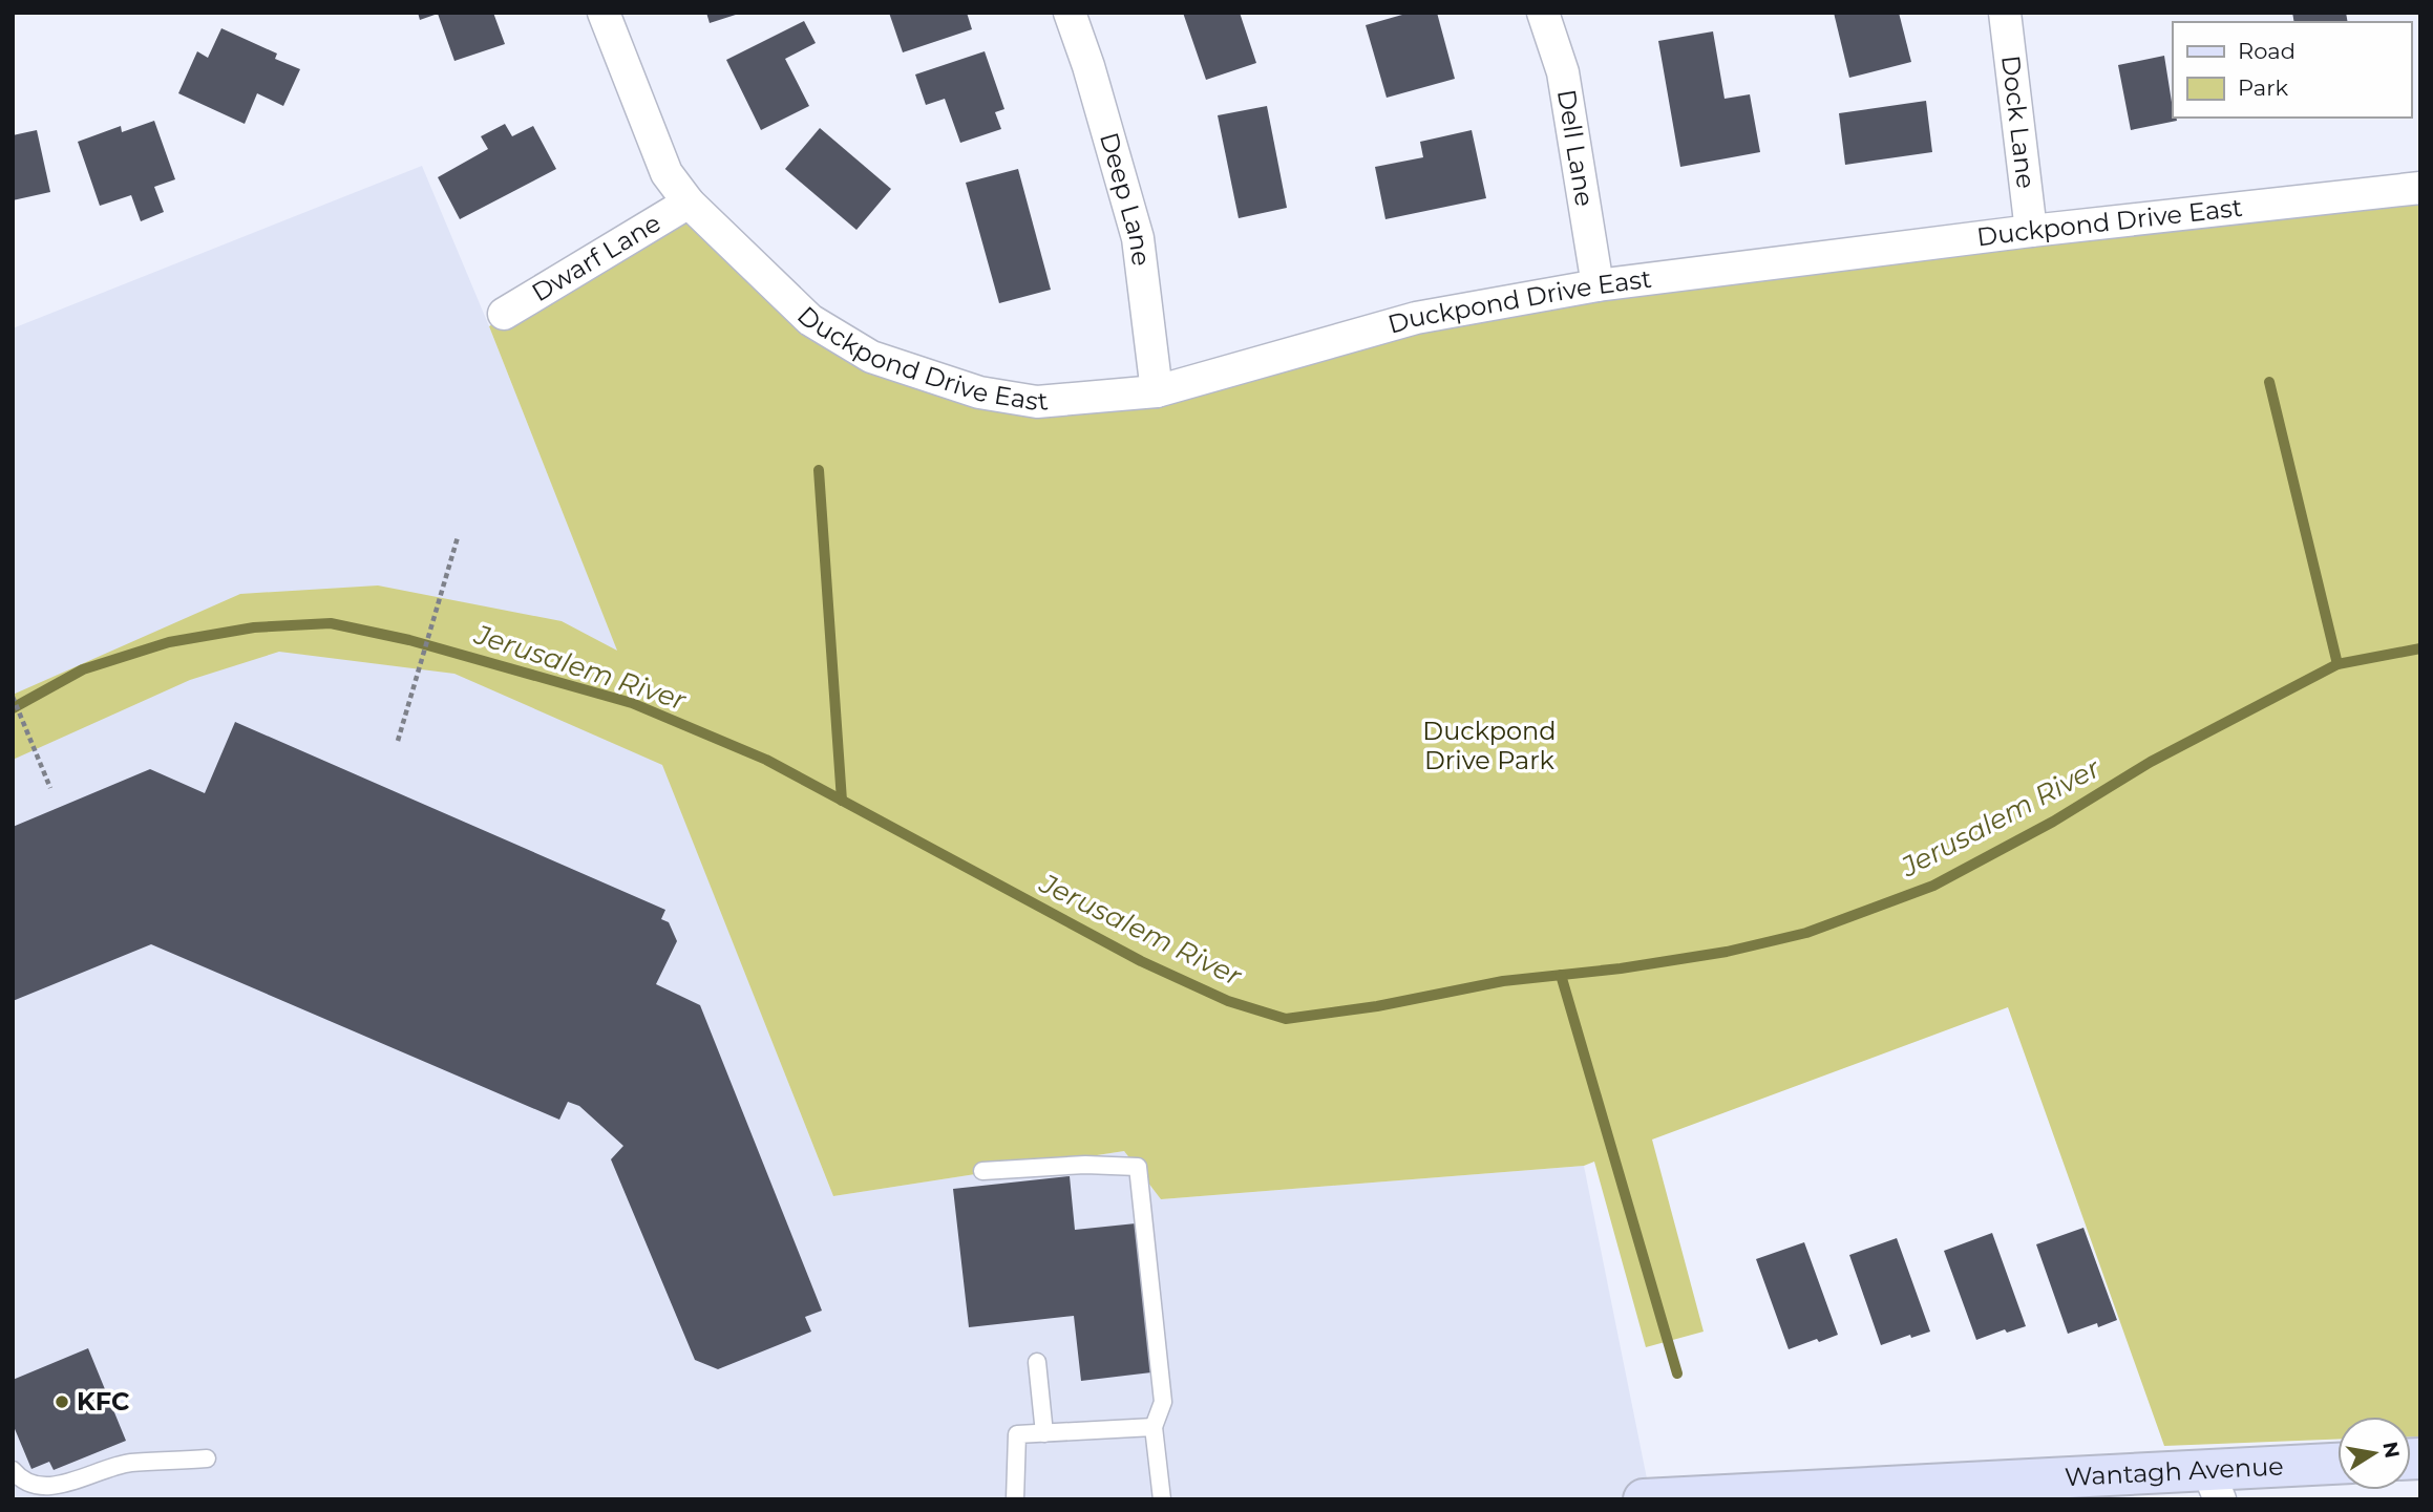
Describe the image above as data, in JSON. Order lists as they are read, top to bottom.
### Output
{
  "streets": {
    "main road": ["Wantagh Avenue"],
    "street": [
      "Dock Lane",
      "Dell Lane",
      "Deep Lane",
      "Duckpond Drive East",
      "Dwarf Lane"
    ]
  },
  "crossings": [
    ["Dock Lane", "Duckpond Drive East"],
    ["Dell Lane", "Duckpond Drive East"],
    ["Deep Lane", "Duckpond Drive East"],
    ["Duckpond Drive East", "Dwarf Lane"]
  ],
  "water": ["Jerusalem River"],
  "parks": ["Duckpond Drive Park"],
  "places": ["KFC"],
  "legend": ["Road", "Park"],
  "north": "right"
}
